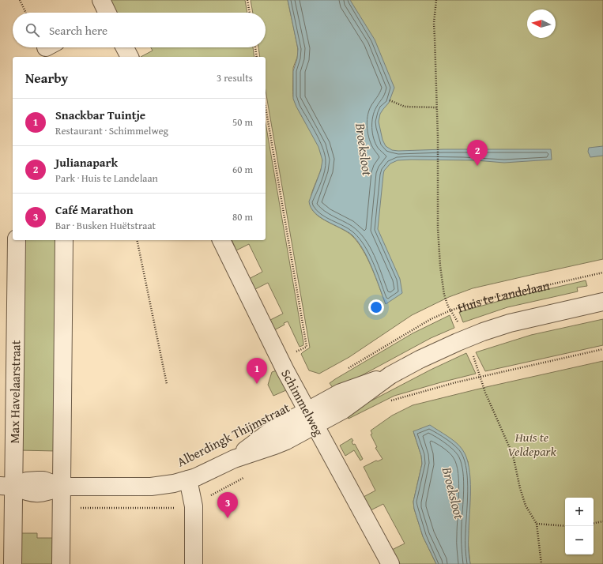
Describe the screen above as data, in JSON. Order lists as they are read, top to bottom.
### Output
{
  "streets": {
    "street": ["Max Havelaarstraat", "Schimmelweg", "Alberdingk Thijmstraat"],
    "path": ["Huis te Landelaan"]
  },
  "crossings": [
    ["Max Havelaarstraat", "Alberdingk Thijmstraat"],
    ["Schimmelweg", "Alberdingk Thijmstraat"]
  ],
  "water": ["Broeksloot"],
  "parks": ["Huis te Veldepark"],
  "north": "left",
  "page": {
    "search": "Search here",
    "heading": ["Nearby", "3 results"],
    "list": [
      {
        "mark": "1",
        "name": "Snackbar Tuintje",
        "note": "Restaurant · Schimmelweg",
        "value": "50 m"
      },
      {
        "mark": "2",
        "name": "Julianapark",
        "note": "Park · Huis te Landelaan",
        "value": "60 m"
      },
      {
        "mark": "3",
        "name": "Café Marathon",
        "note": "Bar · Busken Huëtstraat",
        "value": "80 m"
      }
    ],
    "pins": ["2", "1", "3"],
    "map_buttons": ["+", "−"]
  }
}
